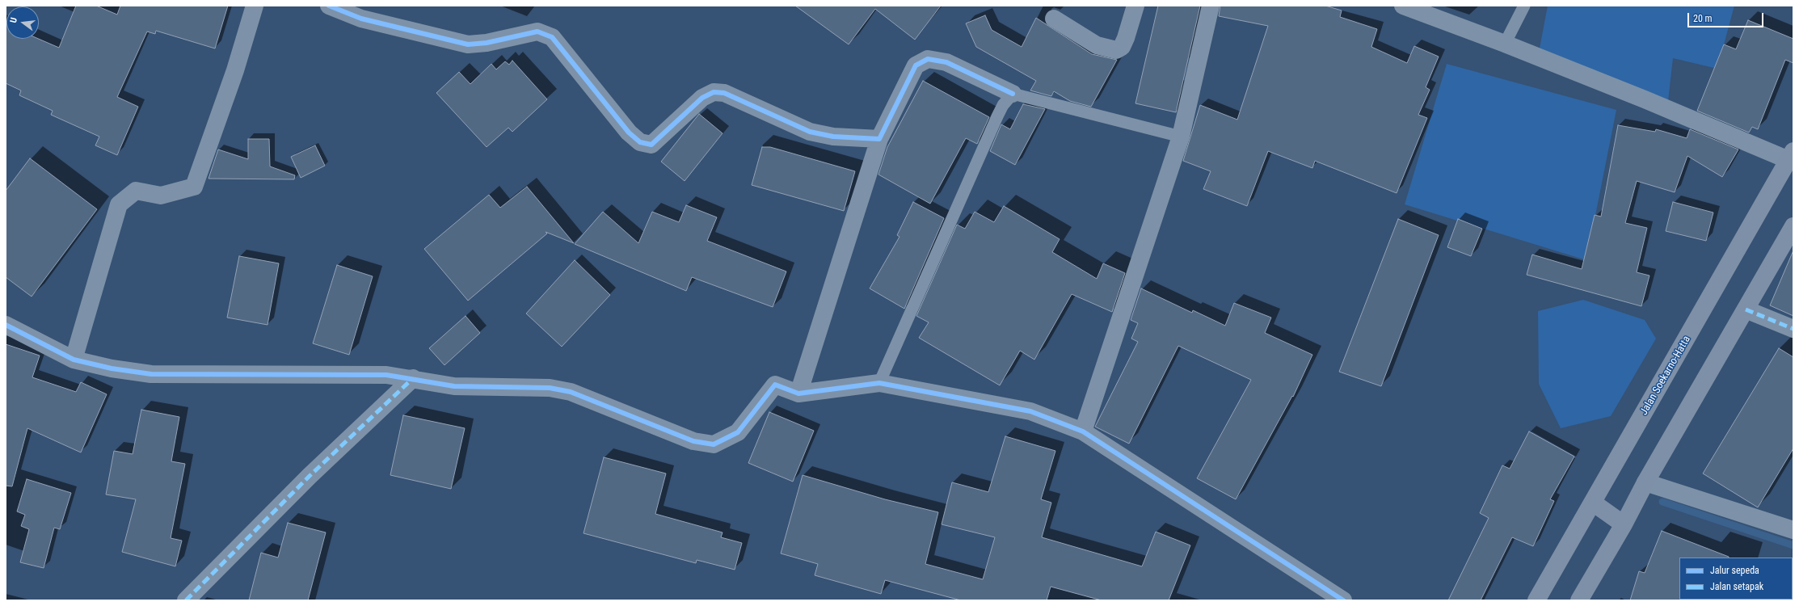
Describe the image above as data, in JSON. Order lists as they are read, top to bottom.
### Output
{
  "streets": {
    "highway": ["Jalan Soekarno-Hatta"]
  },
  "legend": ["Jalur sepeda", "Jalan setapak"],
  "scale_bar": "20 m",
  "north": "left"
}
